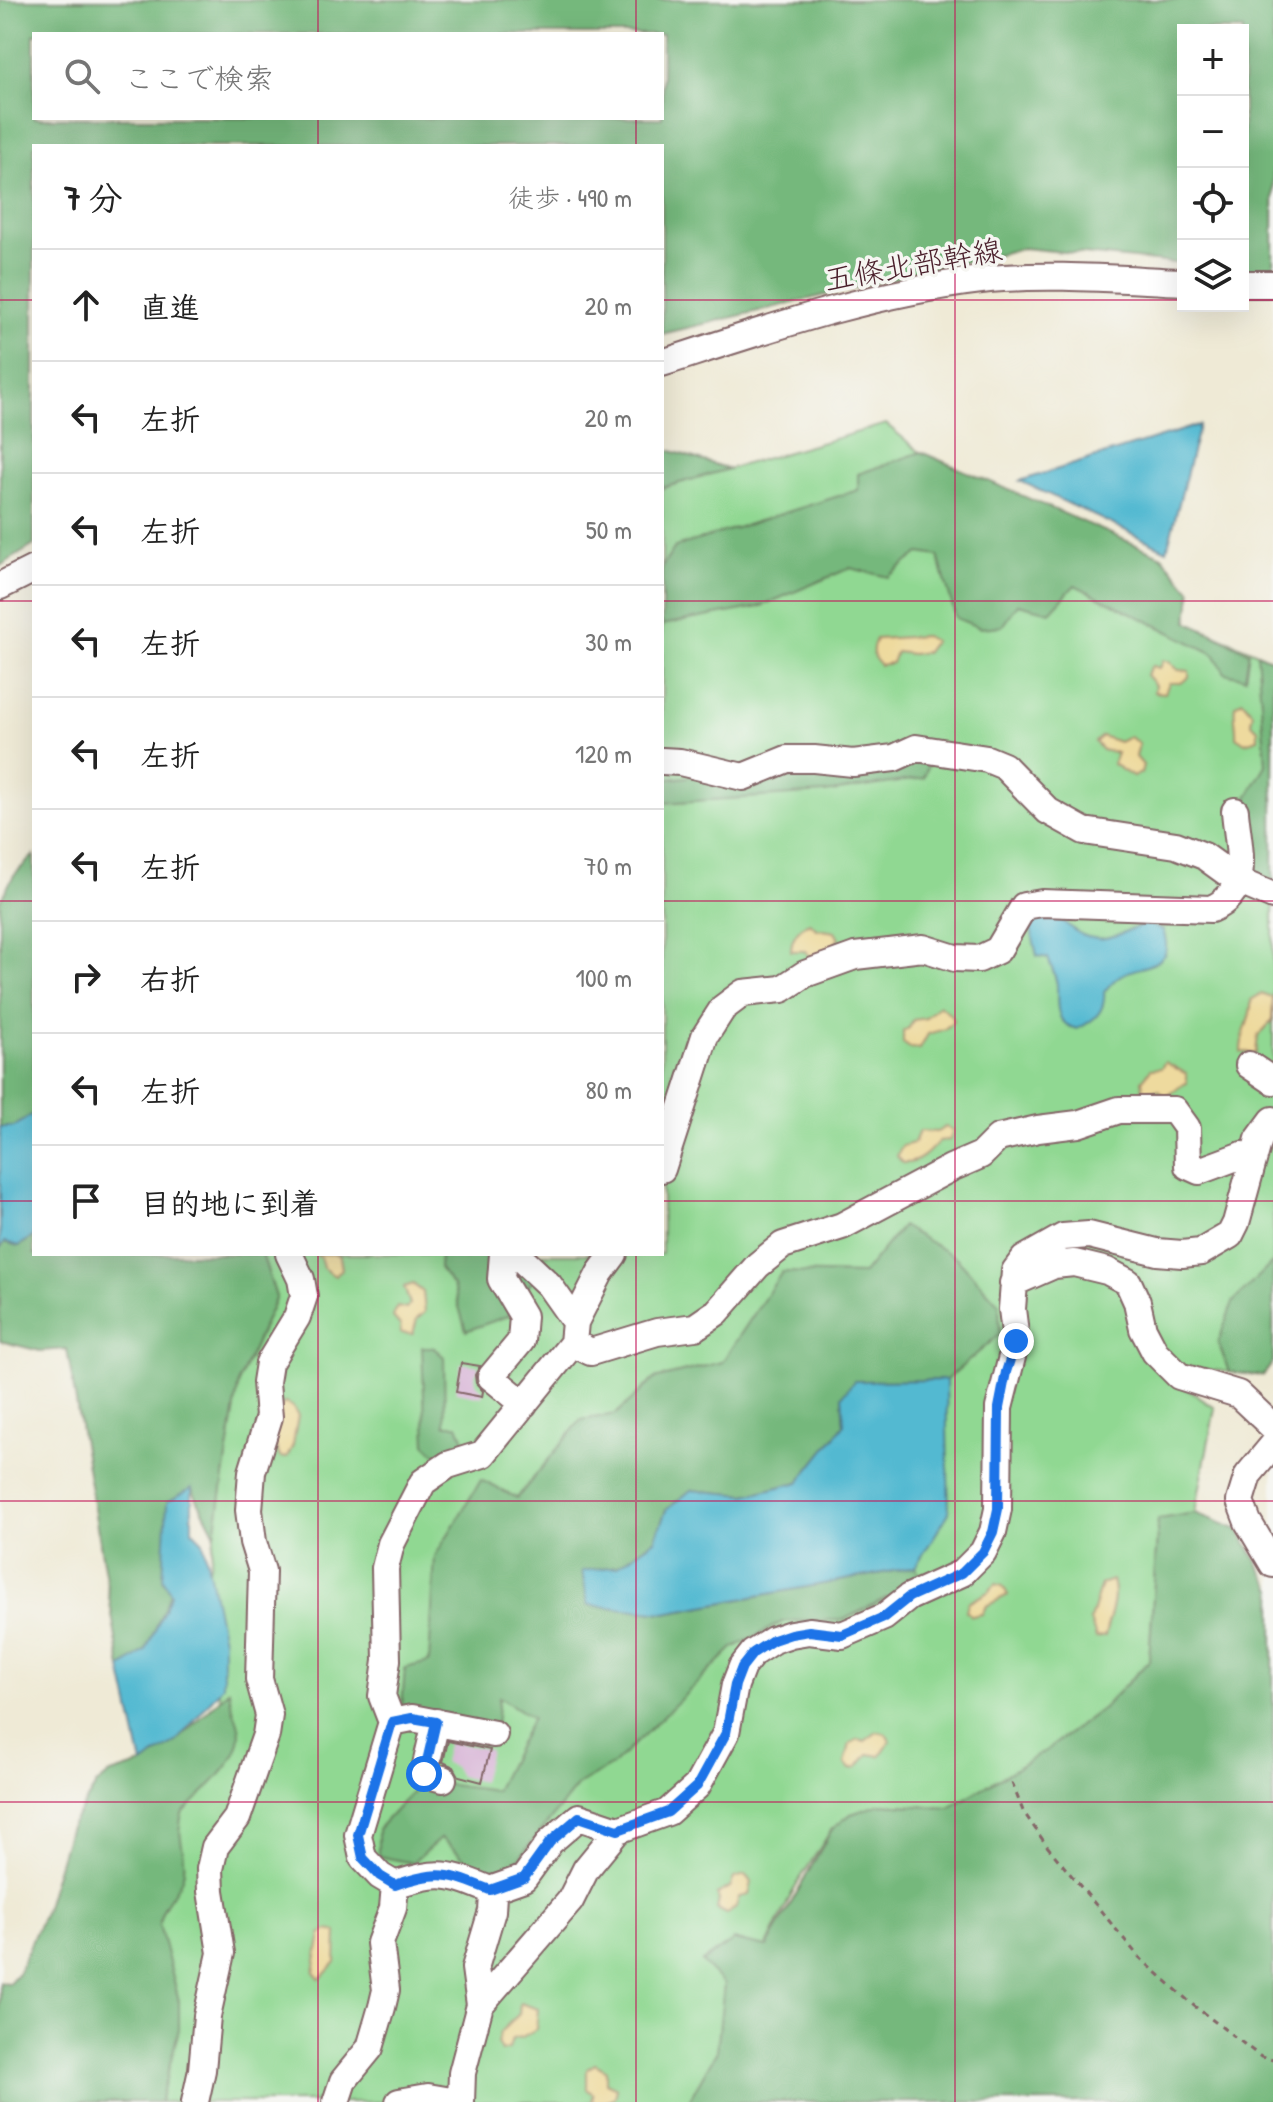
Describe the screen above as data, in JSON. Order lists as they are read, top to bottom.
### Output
{
  "streets": {
    "street": ["五條北部幹線"]
  },
  "page": {
    "map_buttons": ["+", "−"],
    "search": "ここで検索",
    "heading": ["7 分", "徒歩 · 490 m"],
    "list": [
      ["直進", "20 m"],
      ["左折", "20 m"],
      ["左折", "50 m"],
      ["左折", "30 m"],
      ["左折", "120 m"],
      ["左折", "70 m"],
      ["右折", "100 m"],
      ["左折", "80 m"],
      "目的地に到着"
    ]
  }
}
